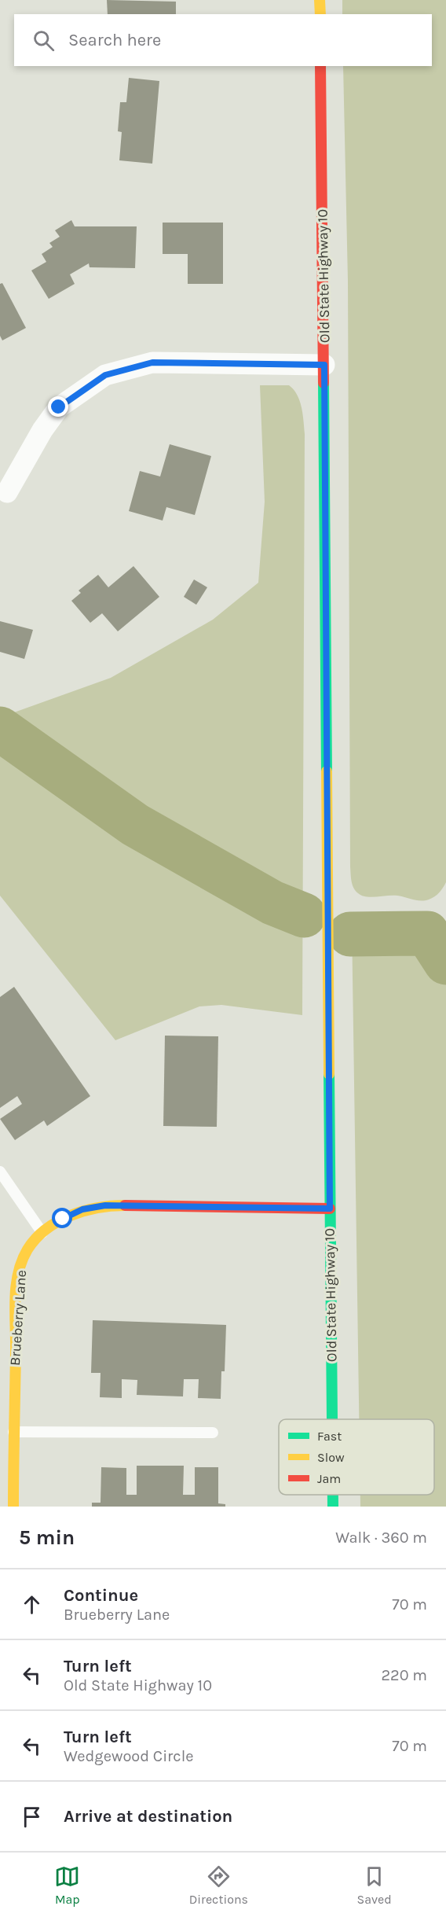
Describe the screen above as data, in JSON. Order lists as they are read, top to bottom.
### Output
{
  "streets": {
    "street": ["Old State Highway 10", "Brueberry Lane"]
  },
  "crossings": [
    ["Old State Highway 10", "Brueberry Lane"]
  ],
  "legend": ["Fast", "Slow", "Jam"],
  "page": {
    "search": "Search here",
    "heading": ["5 min", "Walk · 360 m"],
    "list": [
      ["Continue", "Brueberry Lane", "70 m"],
      ["Turn left", "Old State Highway 10", "220 m"],
      ["Turn left", "Wedgewood Circle", "70 m"],
      "Arrive at destination"
    ],
    "nav": ["Map", "Directions", "Saved"]
  }
}
